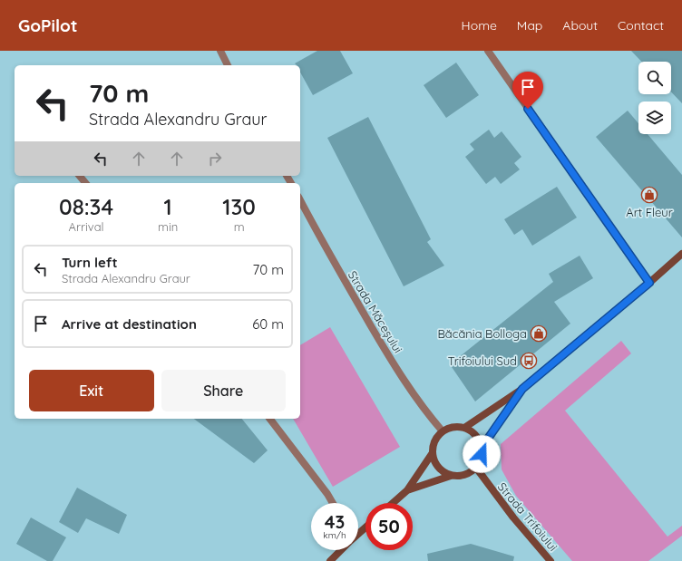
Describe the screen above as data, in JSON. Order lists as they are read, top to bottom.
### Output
{
  "streets": {
    "main road": ["Strada Trifoiului"],
    "street": ["Strada Măceșului"]
  },
  "crossings": [
    ["Strada Măceșului", "Strada Trifoiului"]
  ],
  "places": {
    "shop": ["Art Fleur", "Băcănia Bolloga"],
    "bus stop": ["Trifoiului Sud"]
  },
  "page": {
    "header": "GoPilot",
    "nav": [
      "Home",
      "Map",
      "About",
      "Contact"
    ],
    "turn": ["70 m", "Strada Alexandru Graur"],
    "eta": [
      "08:34",
      "Arrival",
      "1",
      "min",
      "130",
      "m"
    ],
    "list": [
      {
        "name": "Turn left",
        "note": "Strada Alexandru Graur",
        "value": "70 m"
      },
      {
        "name": "Arrive at destination",
        "value": "60 m"
      }
    ],
    "buttons": ["Exit", "Share"],
    "speed": "43 km/h",
    "limit": "50"
  }
}
